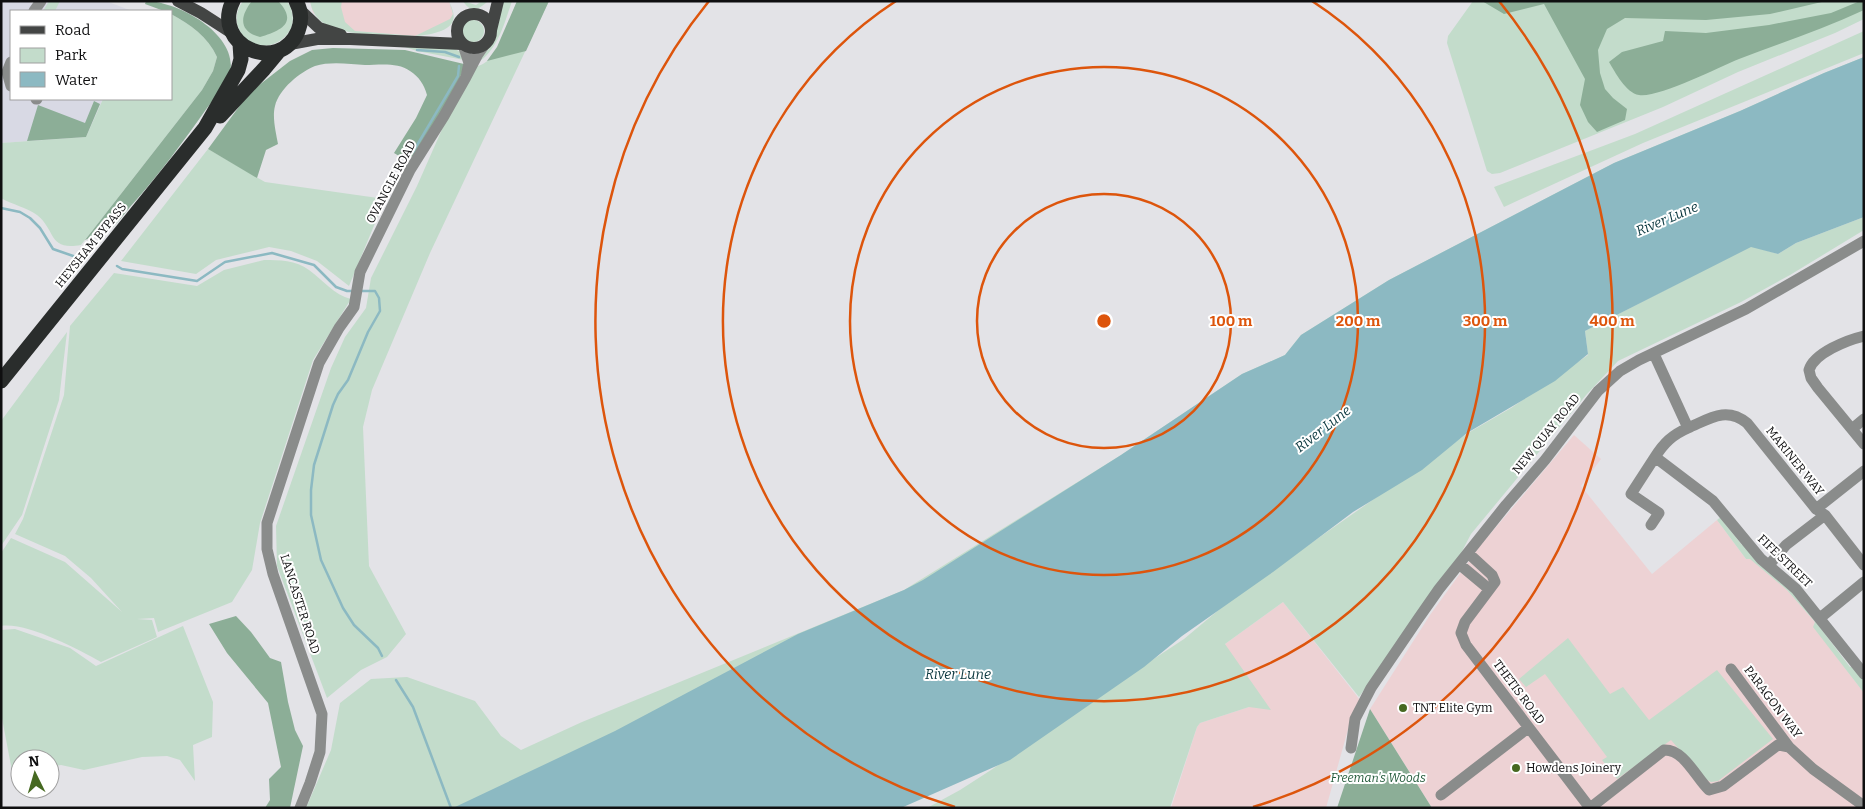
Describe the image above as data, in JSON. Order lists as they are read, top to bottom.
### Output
{
  "streets": {
    "highway": ["HEYSHAM BYPASS"],
    "street": [
      "OVANGLE ROAD",
      "NEW QUAY ROAD",
      "MARINER WAY",
      "FIFE STREET",
      "LANCASTER ROAD",
      "THETIS ROAD",
      "PARAGON WAY"
    ]
  },
  "crossings": [
    ["OVANGLE ROAD", "LANCASTER ROAD"]
  ],
  "water": ["River Lune"],
  "parks": ["Freeman's Woods"],
  "places": ["TNT Elite Gym", "Howdens Joinery"],
  "legend": ["Road", "Park", "Water"],
  "north": "top",
  "rings": [
    "100 m",
    "200 m",
    "300 m",
    "400 m"
  ]
}
